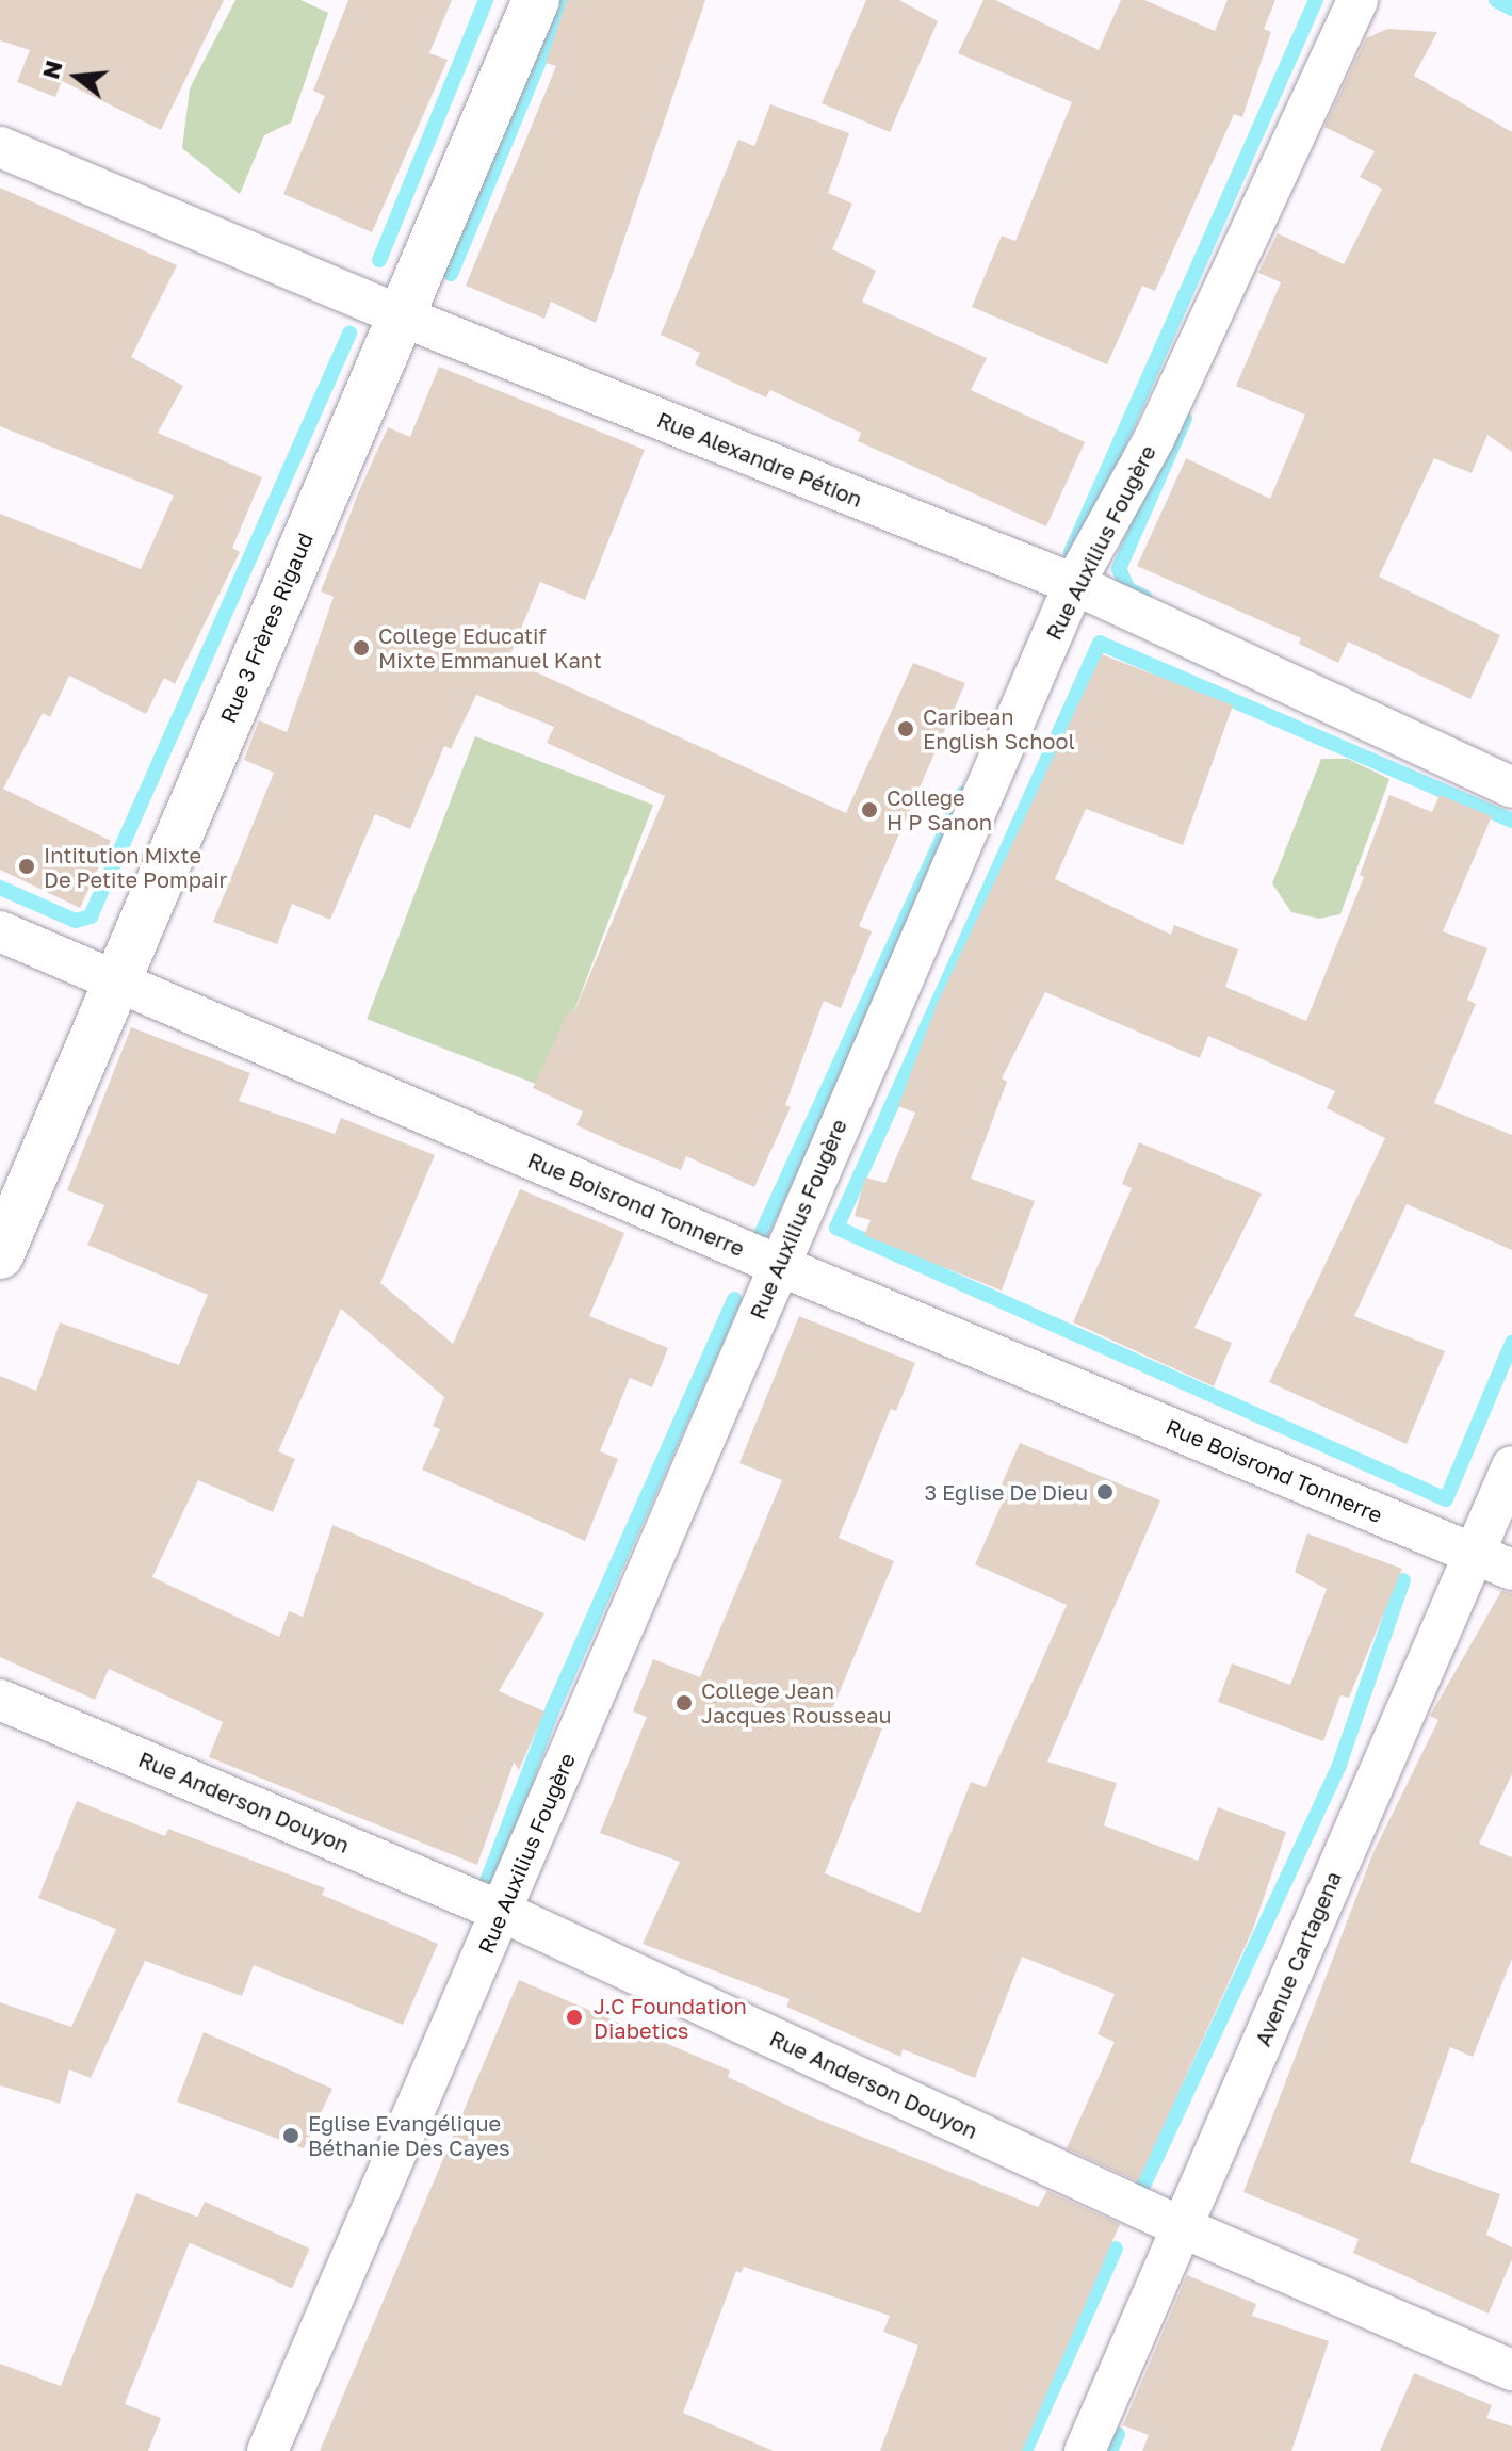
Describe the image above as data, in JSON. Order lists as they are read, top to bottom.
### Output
{
  "streets": {
    "street": [
      "Rue Alexandre Pétion",
      "Rue Auxilius Fougère",
      "Rue 3 Frères Rigaud",
      "Rue Boisrond Tonnerre",
      "Rue Anderson Douyon",
      "Avenue Cartagena"
    ]
  },
  "crossings": [
    ["Rue Alexandre Pétion", "Rue Auxilius Fougère"],
    ["Rue Alexandre Pétion", "Rue 3 Frères Rigaud"],
    ["Rue Auxilius Fougère", "Rue Boisrond Tonnerre"],
    ["Rue Auxilius Fougère", "Rue Anderson Douyon"],
    ["Rue 3 Frères Rigaud", "Rue Boisrond Tonnerre"],
    ["Rue Boisrond Tonnerre", "Avenue Cartagena"],
    ["Rue Anderson Douyon", "Avenue Cartagena"]
  ],
  "places": [
    "College Educatif Mixte Emmanuel Kant",
    "Caribean English School",
    "College H P Sanon",
    "Intitution Mixte De Petite Pompair",
    "3 Eglise De Dieu",
    "College Jean Jacques Rousseau",
    "J.C Foundation Diabetics",
    "Eglise Evangélique Béthanie Des Cayes"
  ],
  "north": "left"
}
